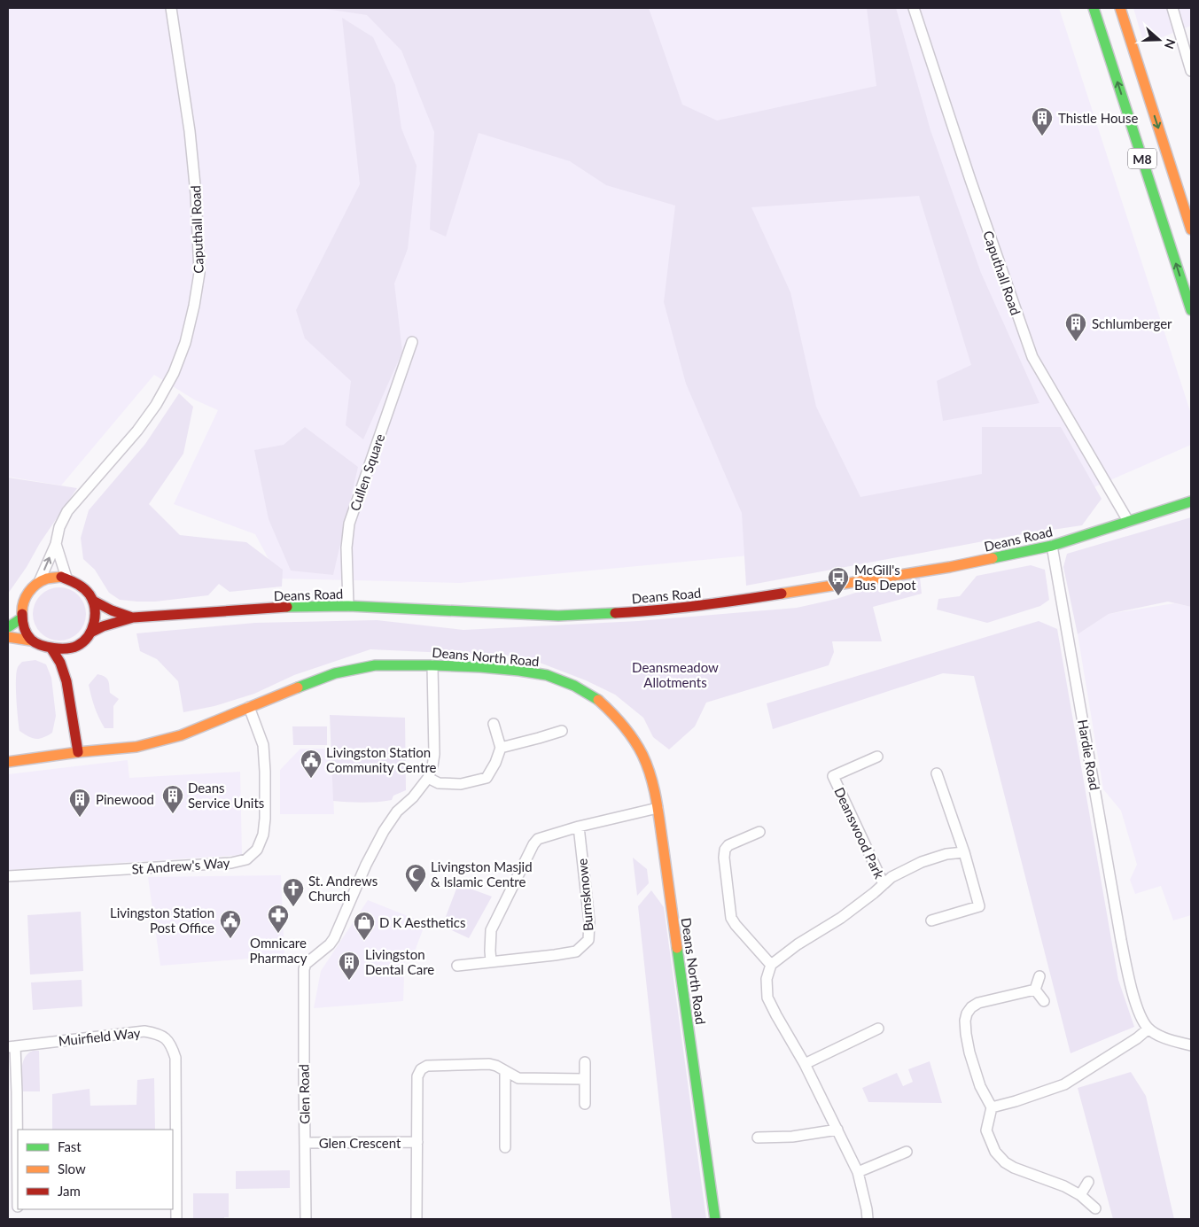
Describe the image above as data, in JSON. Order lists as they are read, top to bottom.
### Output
{
  "streets": {
    "main road": ["M8", "Deans Road", "Deans North Road"],
    "street": [
      "Caputhall Road",
      "Cullen Square",
      "Hardie Road",
      "Deanswood Park",
      "St Andrew's Way",
      "Burnsknowe",
      "Muirfield Way",
      "Glen Road",
      "Glen Crescent"
    ]
  },
  "crossings": [
    ["Caputhall Road", "Deans Road"],
    ["Cullen Square", "Deans Road"],
    ["Deans Road", "Hardie Road"],
    ["Deans North Road", "St Andrew's Way"],
    ["Glen Road", "Glen Crescent"]
  ],
  "parks": ["Deansmeadow Allotments"],
  "places": {
    "building": [
      "Thistle House",
      "Schlumberger",
      "Deans Service Units",
      "Pinewood",
      "Livingston Dental Care"
    ],
    "bus stop": ["McGill's Bus Depot"],
    "public building": ["Livingston Station Community Centre", "Livingston Station Post Office"],
    "mosque": ["Livingston Masjid & Islamic Centre"],
    "church": ["St. Andrews Church"],
    "pharmacy": ["Omnicare Pharmacy"],
    "shop": ["D K Aesthetics"]
  },
  "legend": ["Fast", "Slow", "Jam"],
  "north": "right"
}
